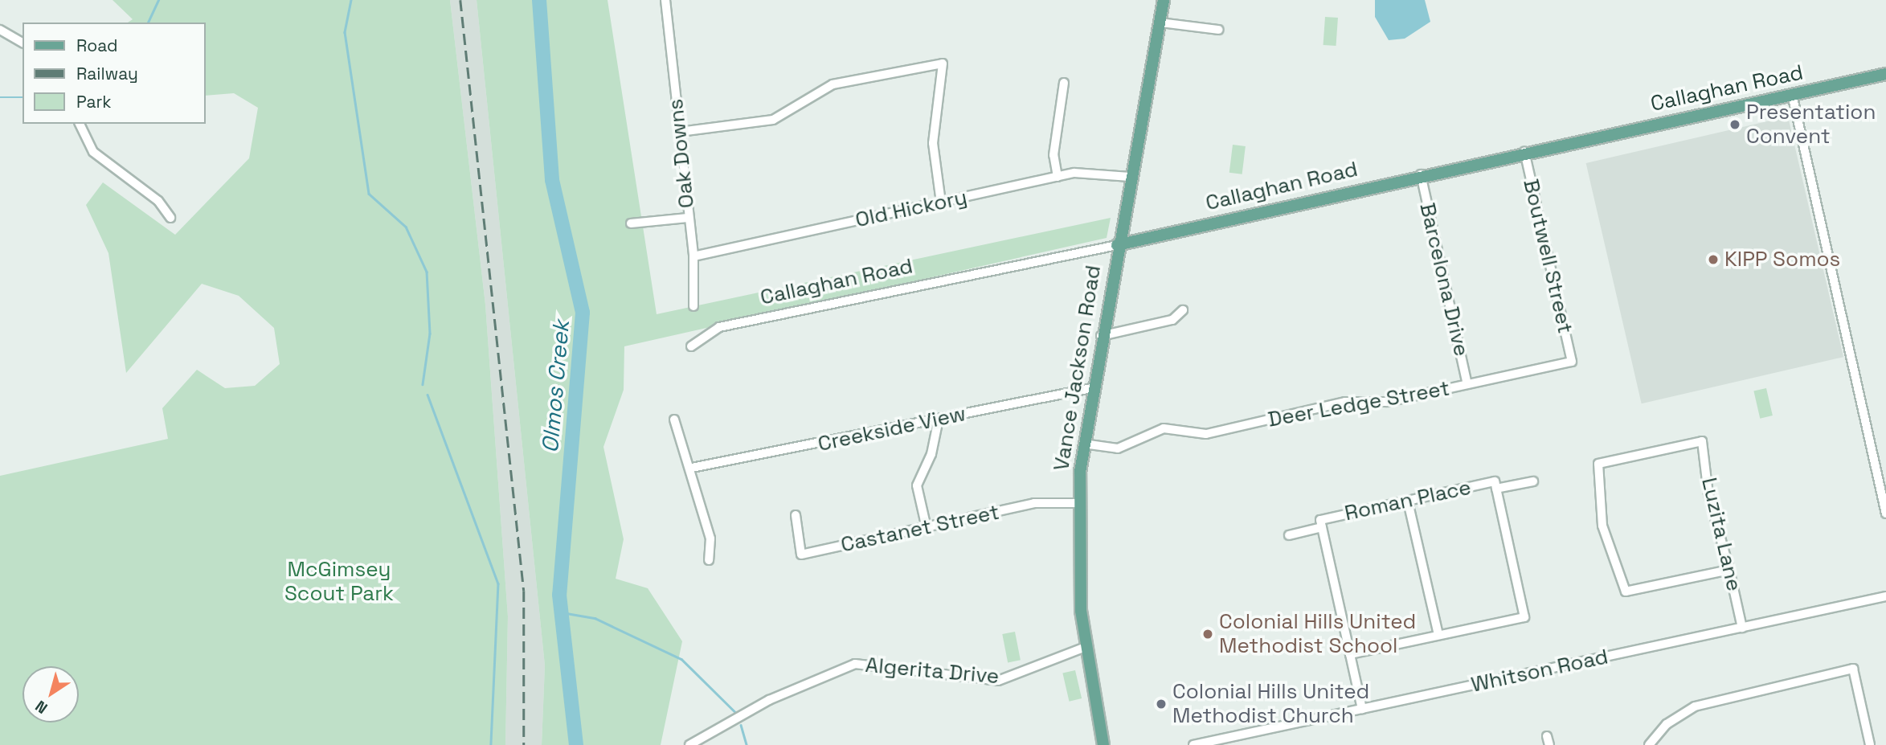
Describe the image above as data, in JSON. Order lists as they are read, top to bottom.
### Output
{
  "streets": {
    "main road": ["Callaghan Road", "Vance Jackson Road"],
    "street": [
      "Oak Downs",
      "Old Hickory",
      "Boutwell Street",
      "Barcelona Drive",
      "Deer Ledge Street",
      "Creekside View",
      "Roman Place",
      "Castanet Street",
      "Luzita Lane",
      "Algerita Drive",
      "Whitson Road"
    ]
  },
  "crossings": [
    ["Callaghan Road", "Boutwell Street"],
    ["Callaghan Road", "Barcelona Drive"],
    ["Callaghan Road", "Vance Jackson Road"],
    ["Oak Downs", "Old Hickory"],
    ["Old Hickory", "Vance Jackson Road"],
    ["Boutwell Street", "Deer Ledge Street"],
    ["Barcelona Drive", "Deer Ledge Street"],
    ["Vance Jackson Road", "Deer Ledge Street"],
    ["Vance Jackson Road", "Creekside View"],
    ["Vance Jackson Road", "Castanet Street"],
    ["Vance Jackson Road", "Algerita Drive"],
    ["Luzita Lane", "Whitson Road"]
  ],
  "water": ["Olmos Creek"],
  "parks": ["McGimsey Scout Park"],
  "places": [
    "Presentation Convent",
    "KIPP Somos",
    "Colonial Hills United Methodist School",
    "Colonial Hills United Methodist Church"
  ],
  "legend": ["Road", "Railway", "Park"],
  "north": "bottom left"
}
